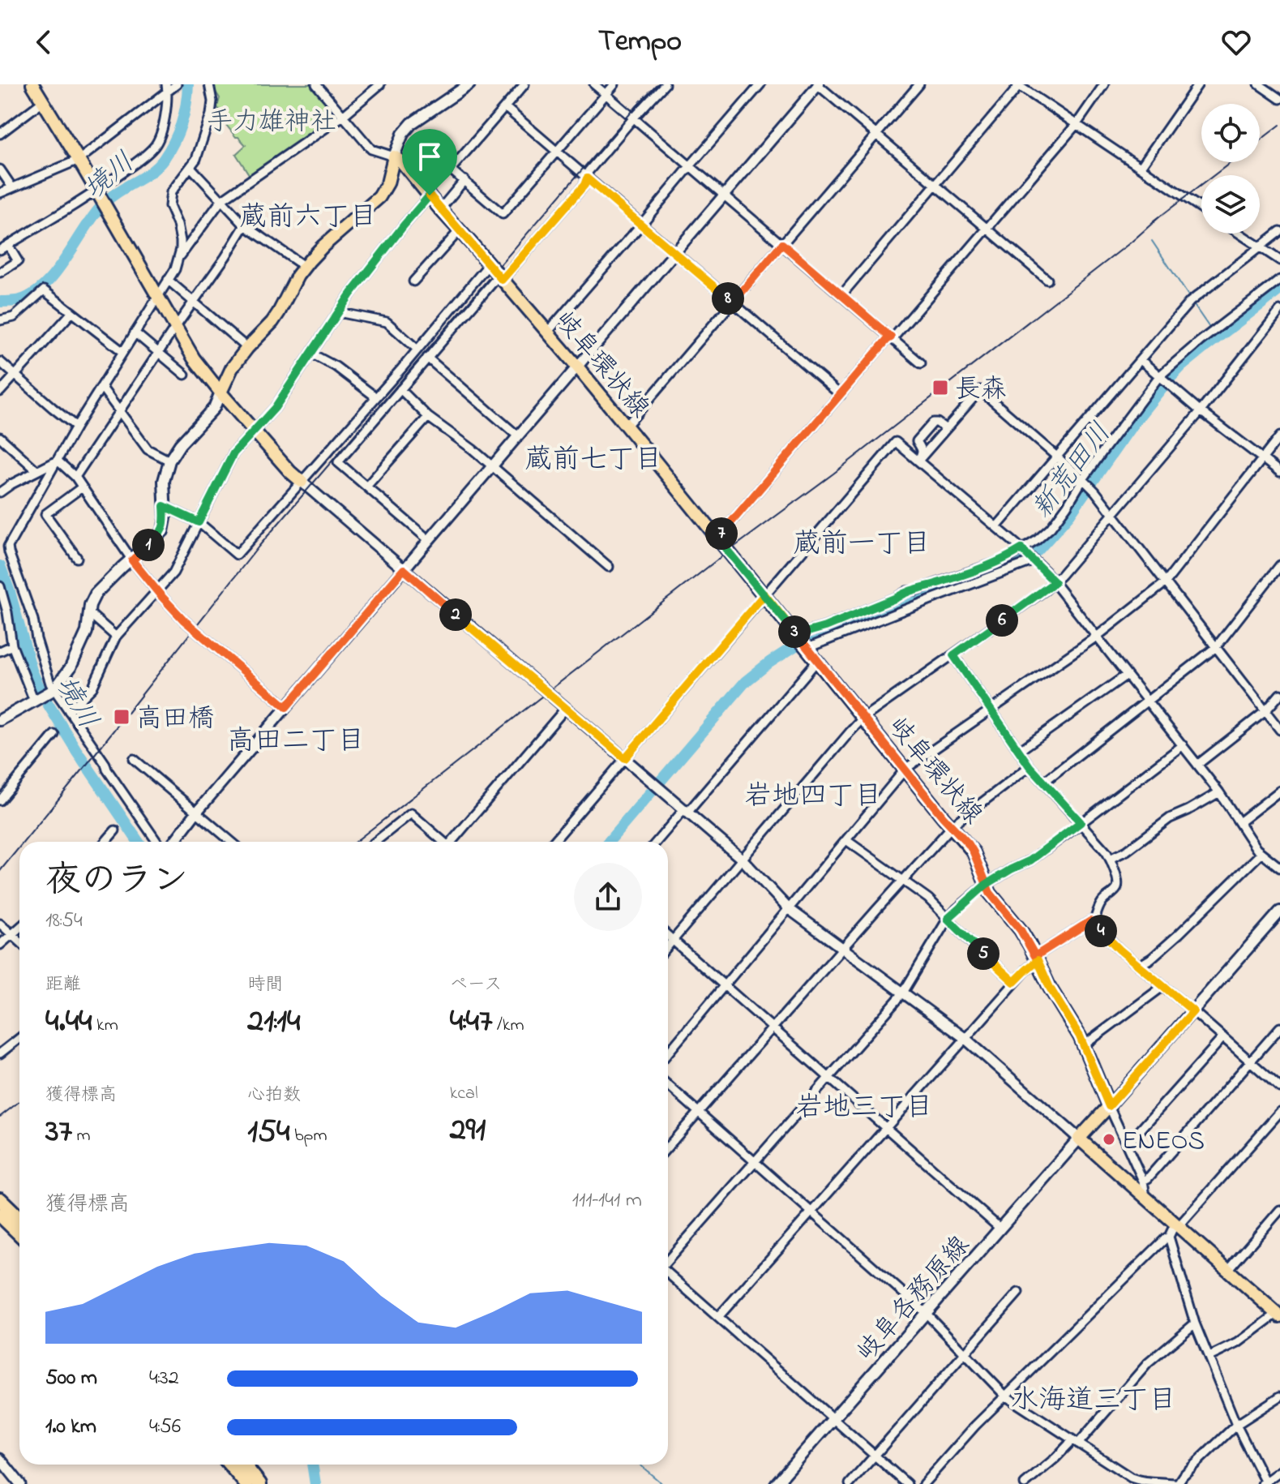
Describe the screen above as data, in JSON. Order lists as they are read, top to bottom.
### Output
{
  "streets": {
    "main road": ["岐阜環状線", "岐阜各務原線"]
  },
  "districts": [
    "蔵前六丁目",
    "蔵前七丁目",
    "蔵前一丁目",
    "高田二丁目",
    "岩地四丁目",
    "岩地三丁目",
    "水海道三丁目"
  ],
  "water": ["境川", "新荒田川"],
  "parks": ["手力雄神社"],
  "places": {
    "transit": ["長森", "高田橋"],
    "other": ["ENEOS"]
  },
  "page": {
    "header": "Tempo",
    "pins": [
      "8",
      "7",
      "1",
      "2",
      "6",
      "3",
      "4",
      "5"
    ],
    "heading": ["夜のラン", "18:54"],
    "stats": [
      ["距離", "4.44 km"],
      ["時間", "21:14"],
      ["ペース", "4:47 /km"],
      ["獲得標高", "37 m"],
      ["心拍数", "154 bpm"],
      ["kcal", "291"]
    ],
    "chart": ["獲得標高", "111–141 m"],
    "list": [
      {
        "name": "500 m",
        "note": "4:32"
      },
      {
        "name": "1.0 km",
        "note": "4:56"
      }
    ]
  }
}
